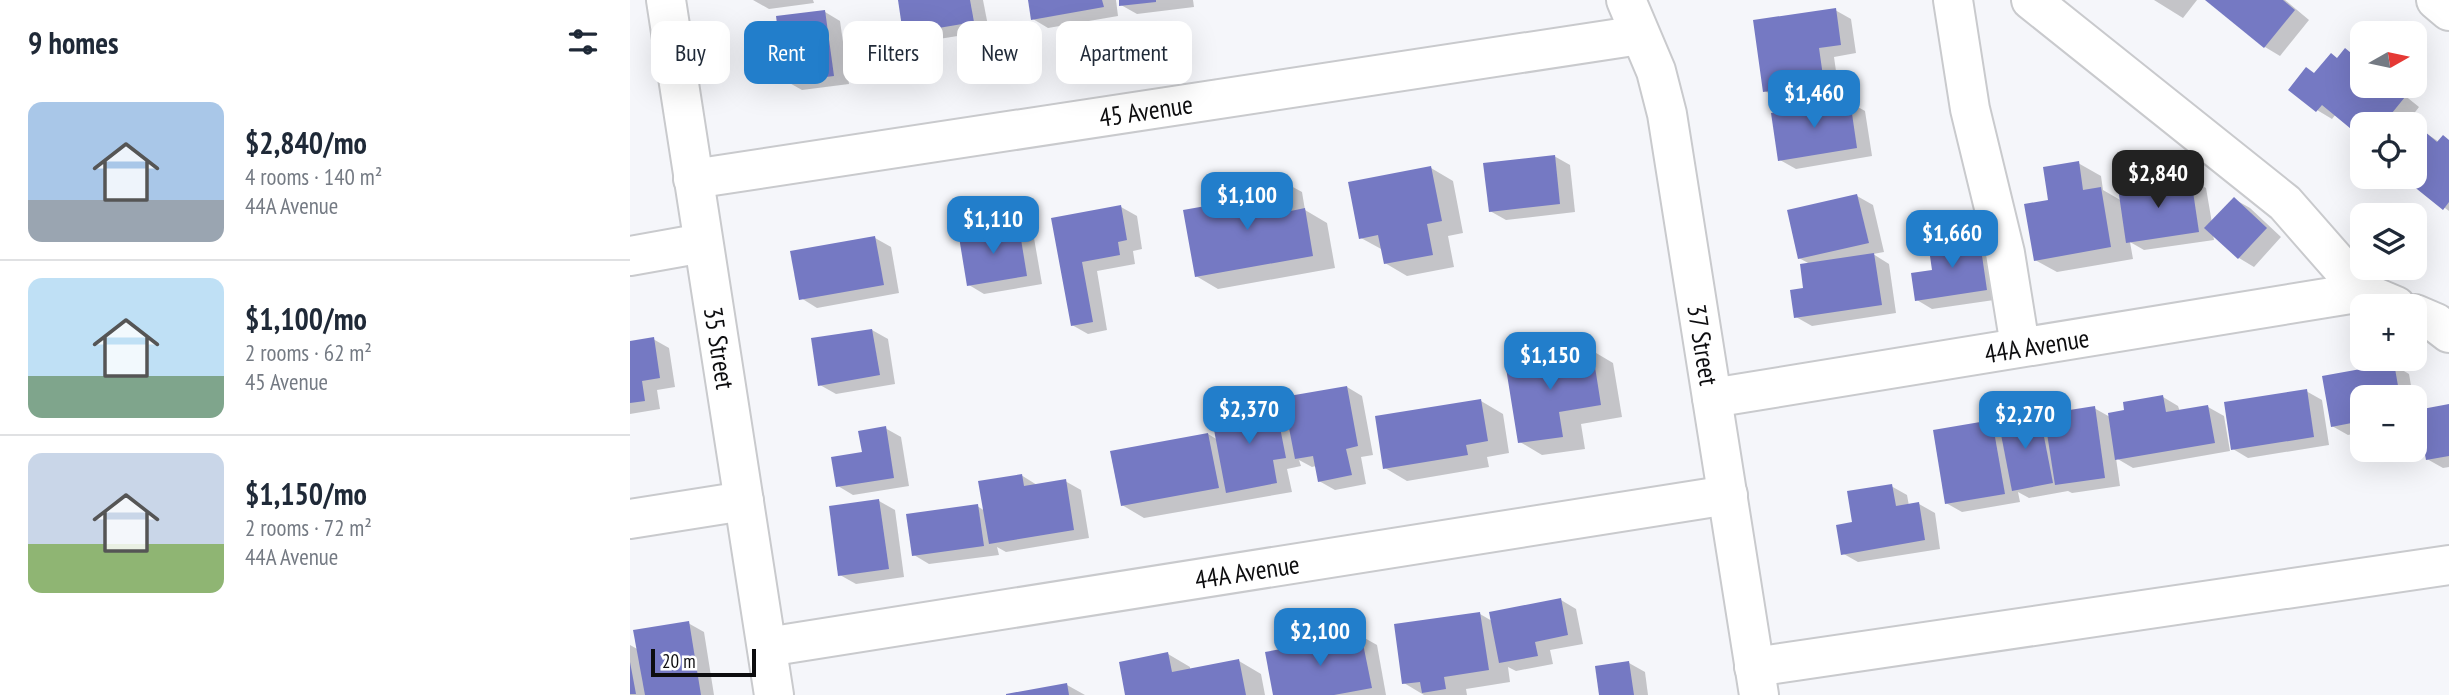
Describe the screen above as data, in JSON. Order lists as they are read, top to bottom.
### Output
{
  "streets": {
    "street": [
      "45 Avenue",
      "44A Avenue",
      "37 Street",
      "35 Street"
    ]
  },
  "crossings": [
    ["45 Avenue", "37 Street"],
    ["45 Avenue", "35 Street"],
    ["44A Avenue", "37 Street"],
    ["44A Avenue", "35 Street"]
  ],
  "scale_bar": "20 m",
  "north": "right",
  "page": {
    "heading": "9 homes",
    "map_buttons": ["+", "−"],
    "chip": [
      "Buy",
      "Rent",
      "Filters",
      "New",
      "Apartment"
    ],
    "price": [
      "$1,460",
      "$2,840",
      "$1,100",
      "$1,110",
      "$1,660",
      "$1,150",
      "$2,370",
      "$2,270",
      "$2,100"
    ],
    "list": [
      {
        "name": "$2,840/mo",
        "note": "4 rooms · 140 m² · 44A Avenue"
      },
      {
        "name": "$1,100/mo",
        "note": "2 rooms · 62 m² · 45 Avenue"
      },
      {
        "name": "$1,150/mo",
        "note": "2 rooms · 72 m² · 44A Avenue"
      }
    ],
    "scale": "20 m"
  }
}
